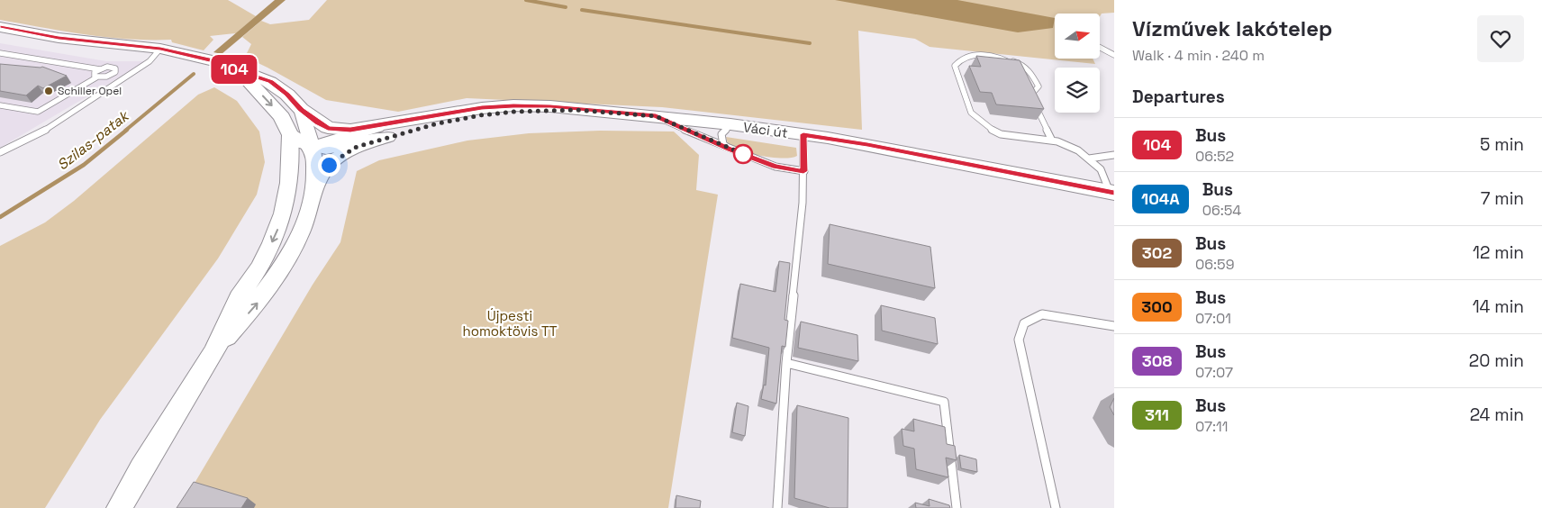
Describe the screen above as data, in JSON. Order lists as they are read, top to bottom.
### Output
{
  "streets": {
    "main road": ["Váci út"]
  },
  "water": ["Szilas-patak"],
  "parks": ["Újpesti homoktövis TT"],
  "places": ["Schiller Opel"],
  "lines": ["bus line 104"],
  "north": "right",
  "page": {
    "on_map": "104",
    "heading": [
      ["Vízművek lakótelep", "Walk · 4 min · 240 m"],
      "Departures"
    ],
    "list": [
      {
        "mark": "104",
        "name": "Bus",
        "note": "06:52",
        "value": "5 min"
      },
      {
        "mark": "104A",
        "name": "Bus",
        "note": "06:54",
        "value": "7 min"
      },
      {
        "mark": "302",
        "name": "Bus",
        "note": "06:59",
        "value": "12 min"
      },
      {
        "mark": "300",
        "name": "Bus",
        "note": "07:01",
        "value": "14 min"
      },
      {
        "mark": "308",
        "name": "Bus",
        "note": "07:07",
        "value": "20 min"
      },
      {
        "mark": "311",
        "name": "Bus",
        "note": "07:11",
        "value": "24 min"
      }
    ]
  }
}
